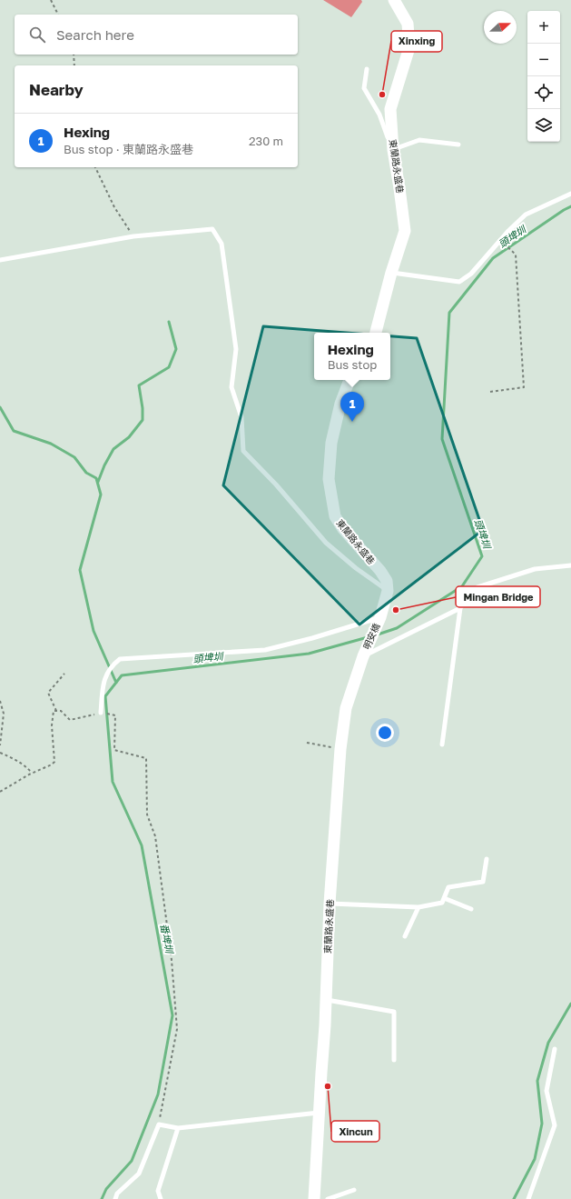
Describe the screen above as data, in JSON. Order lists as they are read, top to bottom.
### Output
{
  "streets": {
    "street": ["東蘭路永盛巷", "明安橋"]
  },
  "crossings": [
    ["東蘭路永盛巷", "明安橋"]
  ],
  "water": ["頭埤圳", "番埤圳"],
  "places": ["Xinxing", "Mingan Bridge", "Xincun"],
  "north": "right",
  "page": {
    "map_buttons": ["+", "−"],
    "search": "Search here",
    "heading": "Nearby",
    "list": [
      {
        "mark": "1",
        "name": "Hexing",
        "note": "Bus stop · 東蘭路永盛巷",
        "value": "230 m"
      }
    ],
    "popup": ["Hexing", "Bus stop"],
    "pins": "1"
  }
}
